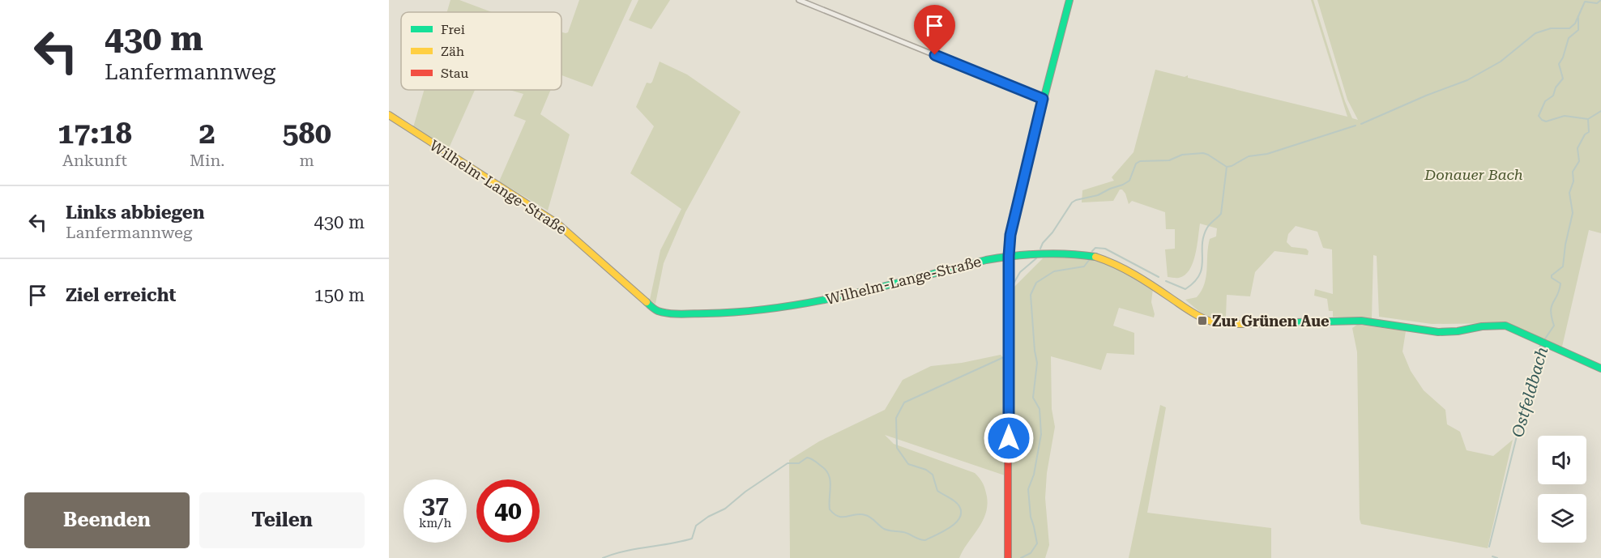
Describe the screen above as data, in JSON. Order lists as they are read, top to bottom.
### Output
{
  "streets": {
    "street": ["Wilhelm-Lange-Straße"]
  },
  "water": ["Ostfeldbach"],
  "parks": ["Donauer Bach"],
  "places": {
    "transit": ["Zur Grünen Aue"]
  },
  "legend": ["Frei", "Zäh", "Stau"],
  "page": {
    "turn": ["430 m", "Lanfermannweg"],
    "eta": [
      "17:18",
      "Ankunft",
      "2",
      "Min.",
      "580",
      "m"
    ],
    "list": [
      {
        "name": "Links abbiegen",
        "note": "Lanfermannweg",
        "value": "430 m"
      },
      {
        "name": "Ziel erreicht",
        "value": "150 m"
      }
    ],
    "speed": "37 km/h",
    "limit": "40",
    "buttons": ["Beenden", "Teilen"]
  }
}
